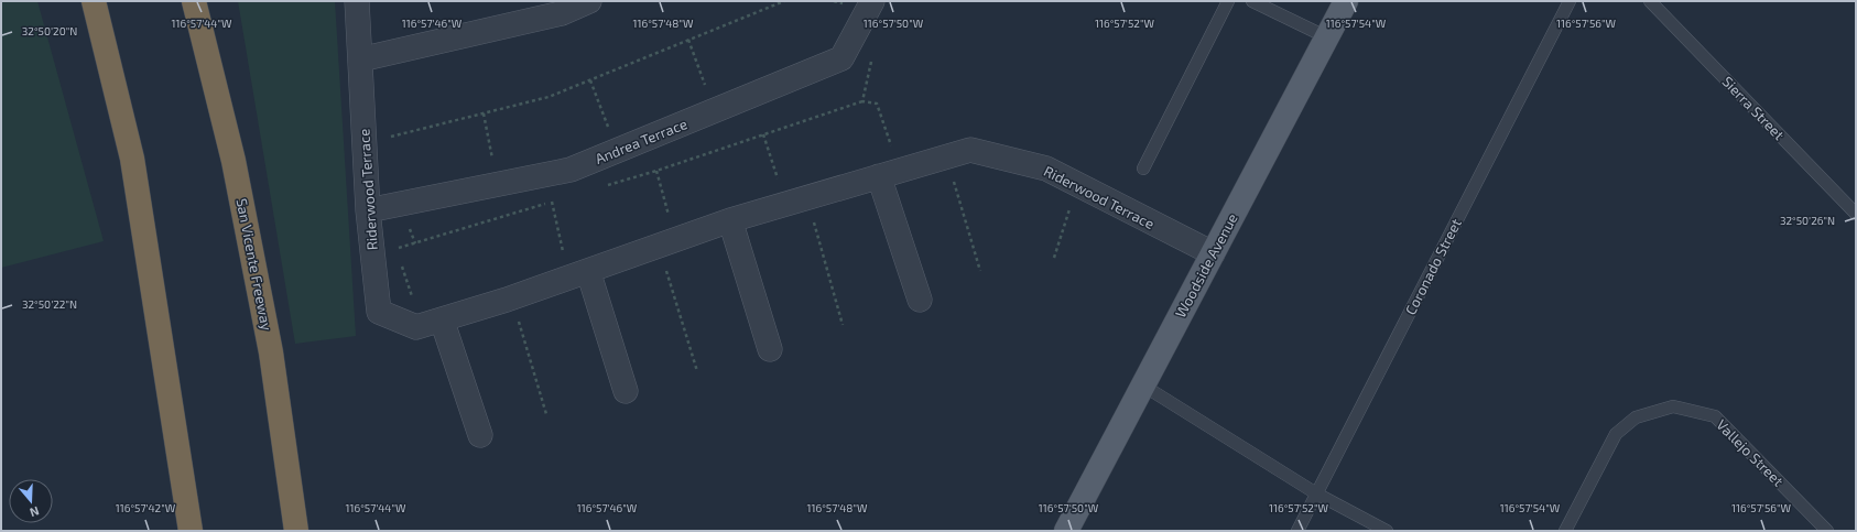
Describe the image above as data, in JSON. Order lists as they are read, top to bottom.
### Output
{
  "streets": {
    "highway": ["San Vicente Freeway"],
    "main road": ["Woodside Avenue"],
    "street": ["Andrea Terrace", "Riderwood Terrace"],
    "lane": ["Sierra Street", "Coronado Street", "Vallejo Street"]
  },
  "crossings": [
    ["Andrea Terrace", "Riderwood Terrace"],
    ["Riderwood Terrace", "Woodside Avenue"]
  ],
  "north": "bottom",
  "coordinates": [
    "116°57'44\"W",
    "116°57'46\"W",
    "116°57'48\"W",
    "116°57'50\"W",
    "116°57'52\"W",
    "116°57'54\"W",
    "116°57'56\"W",
    "32°50'20\"N",
    "32°50'26\"N",
    "32°50'22\"N",
    "116°57'42\"W"
  ]
}
